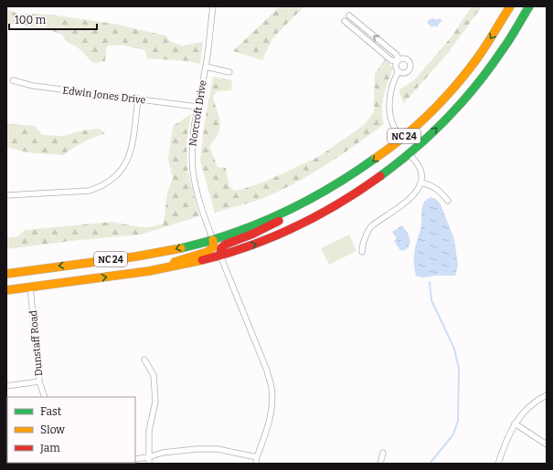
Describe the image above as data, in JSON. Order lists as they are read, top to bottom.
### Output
{
  "streets": {
    "main road": ["NC 24"],
    "street": ["Edwin Jones Drive", "Norcroft Drive", "Dunstaff Road"]
  },
  "crossings": [
    ["Edwin Jones Drive", "Norcroft Drive"],
    ["Norcroft Drive", "NC 24"],
    ["NC 24", "Dunstaff Road"]
  ],
  "legend": ["Fast", "Slow", "Jam"],
  "scale_bar": "100 m"
}
